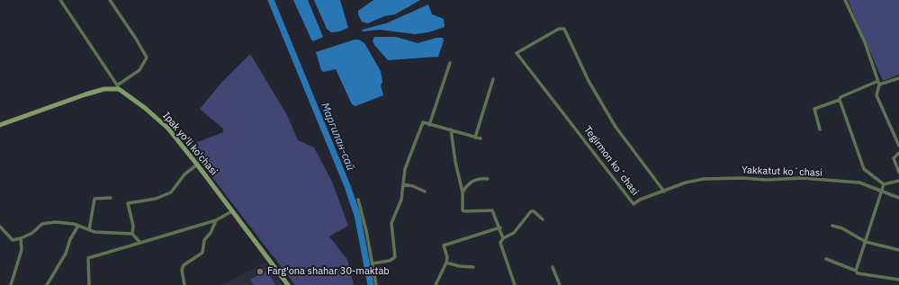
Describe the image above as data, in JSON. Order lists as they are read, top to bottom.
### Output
{
  "streets": {
    "main road": ["Ipak yo'li ko'chasi"],
    "street": ["Tegirmon koʻchasi", "Yakkatut koʻchasi"]
  },
  "crossings": [
    ["Tegirmon koʻchasi", "Yakkatut koʻchasi"]
  ],
  "water": ["Маргилан-сай"],
  "places": ["Farg'ona shahar 30-maktab"]
}
